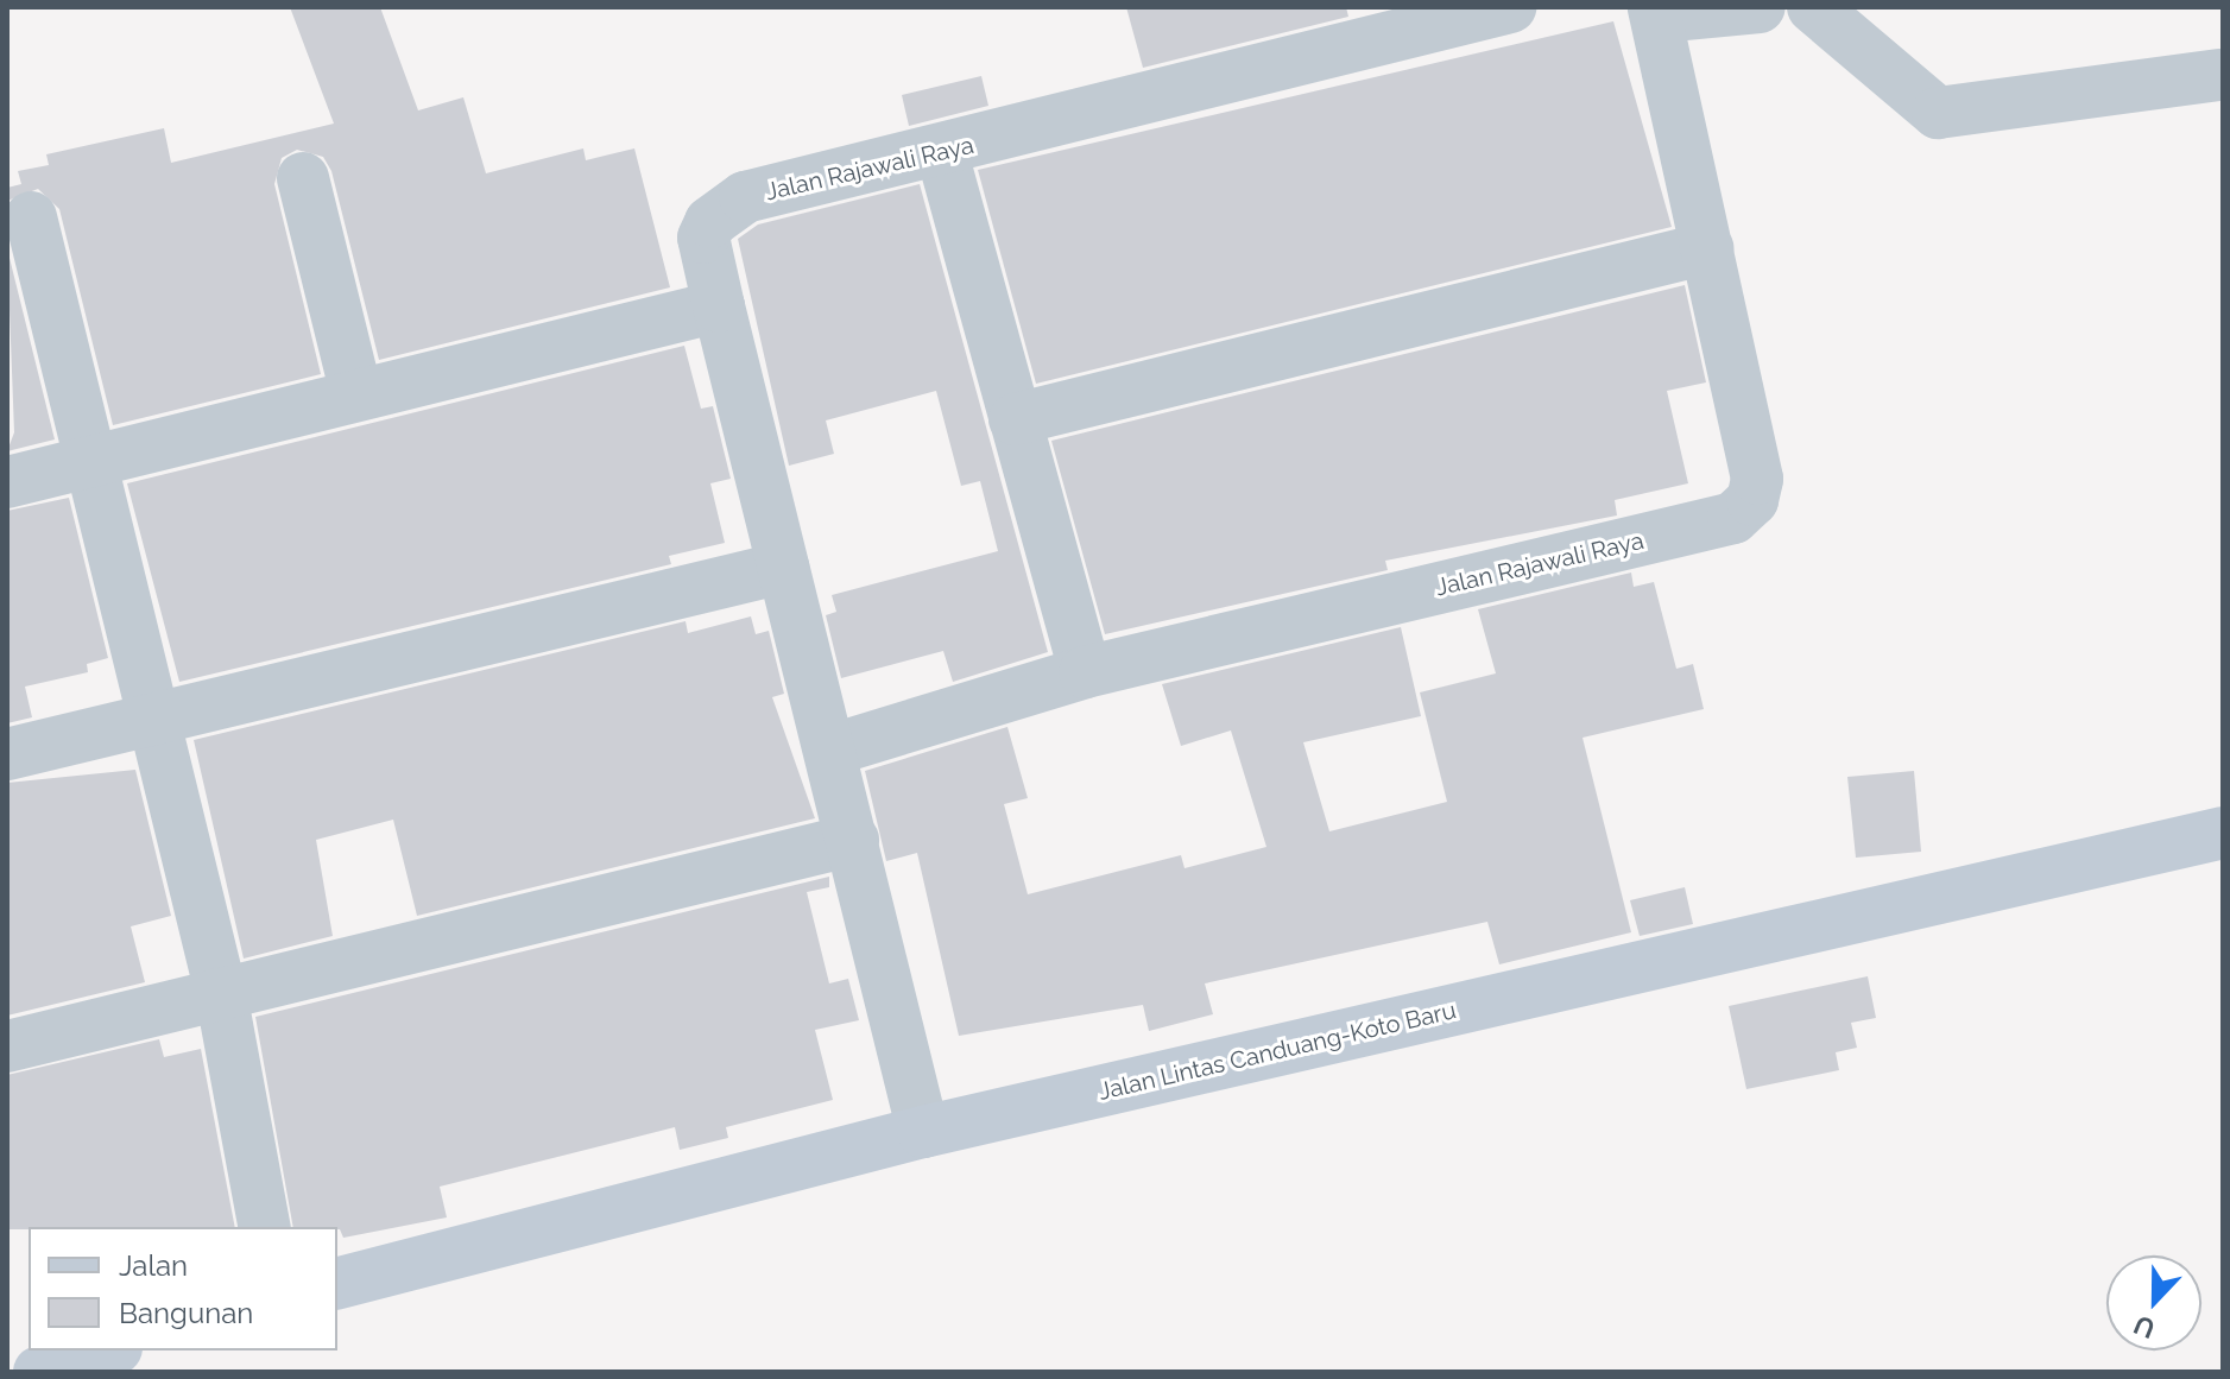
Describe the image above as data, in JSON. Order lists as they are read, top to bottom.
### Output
{
  "streets": {
    "main road": ["Jalan Lintas Canduang-Koto Baru"],
    "street": ["Jalan Rajawali Raya"]
  },
  "crossings": [
    ["Jalan Rajawali Raya", "Jalan Lintas Canduang-Koto Baru"]
  ],
  "legend": ["Jalan", "Bangunan"],
  "north": "bottom"
}
